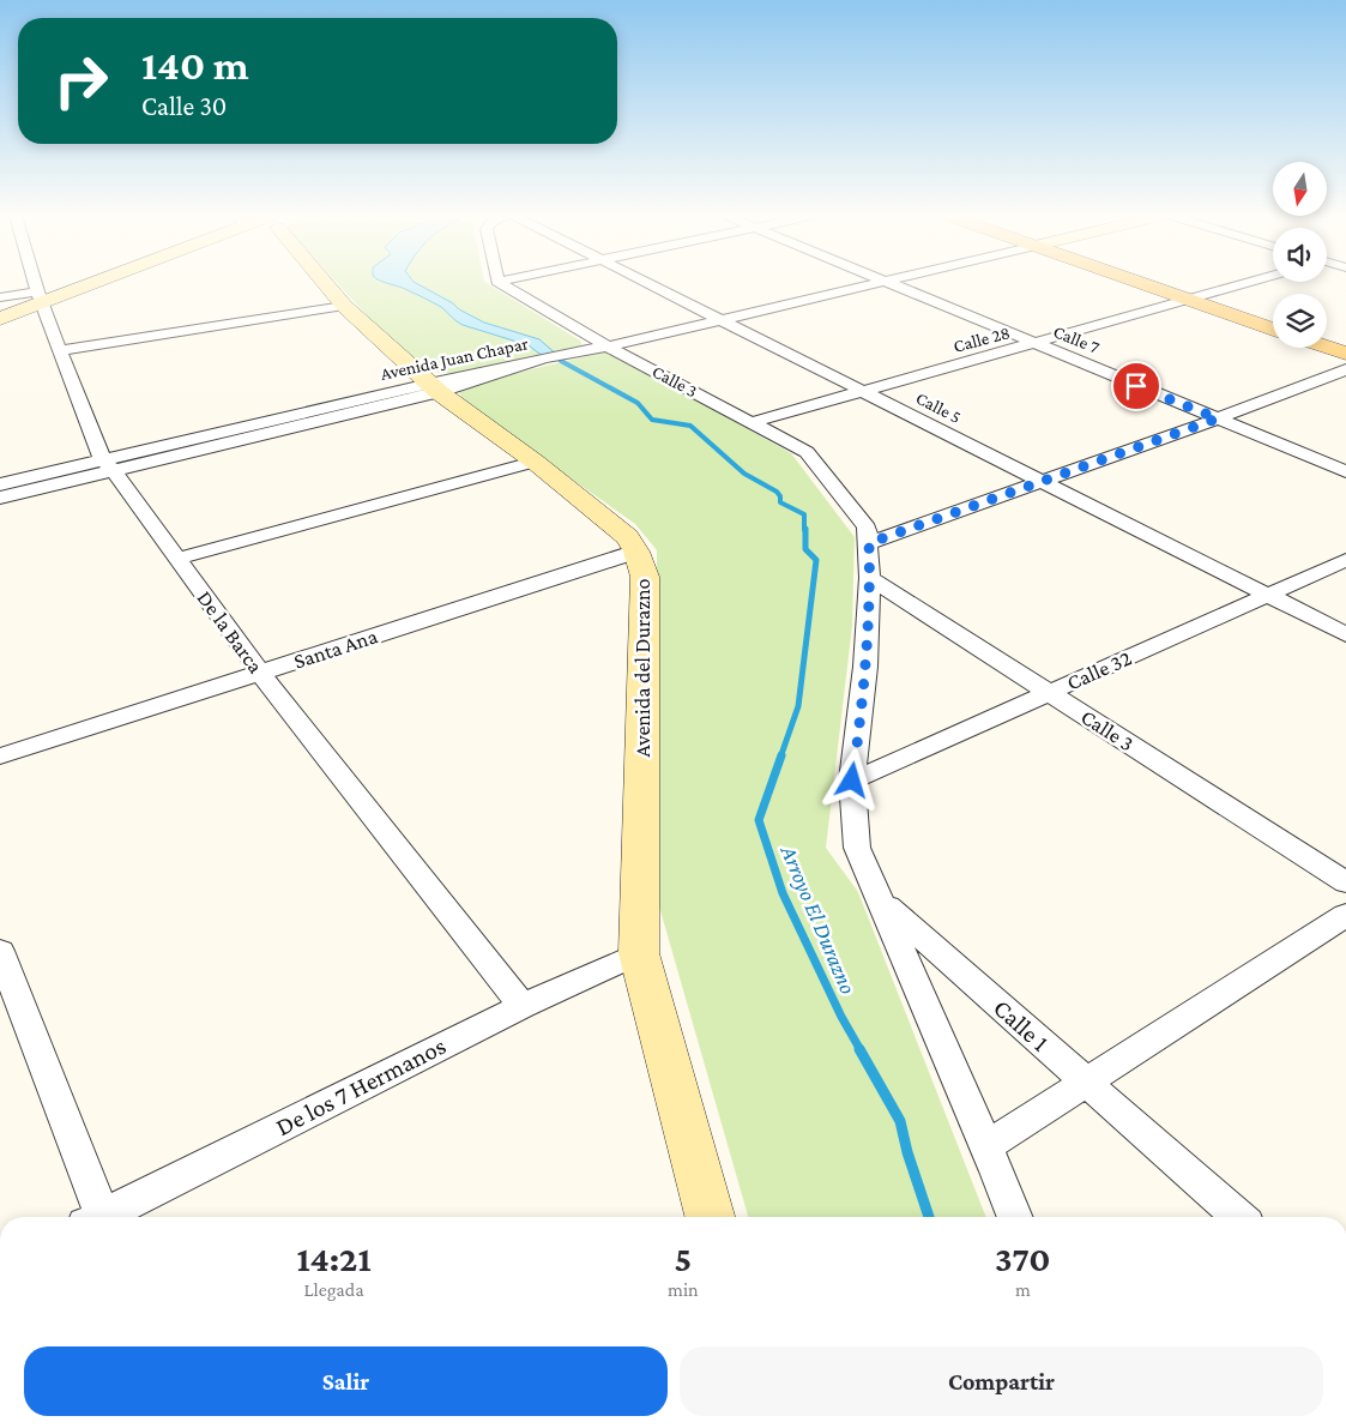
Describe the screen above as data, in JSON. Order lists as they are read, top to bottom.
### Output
{
  "streets": {
    "main road": ["Avenida del Durazno"],
    "street": [
      "Calle 28",
      "Calle 7",
      "Avenida Juan Chapar",
      "Calle 3",
      "Calle 5",
      "De la Barca",
      "Santa Ana",
      "Calle 32",
      "Calle 1",
      "De los 7 Hermanos"
    ]
  },
  "crossings": [
    ["Calle 28", "Calle 7"],
    ["Calle 28", "Calle 3"],
    ["Calle 28", "Calle 5"],
    ["Avenida Juan Chapar", "Calle 3"],
    ["Avenida Juan Chapar", "Calle 5"],
    ["Avenida Juan Chapar", "De la Barca"],
    ["Avenida Juan Chapar", "Avenida del Durazno"],
    ["Calle 3", "Calle 32"],
    ["Calle 3", "Calle 1"],
    ["Calle 5", "Calle 32"],
    ["De la Barca", "Santa Ana"],
    ["De la Barca", "De los 7 Hermanos"],
    ["Santa Ana", "Avenida del Durazno"],
    ["Avenida del Durazno", "De los 7 Hermanos"],
    ["Calle 32", "Calle 1"]
  ],
  "water": ["Arroyo El Durazno"],
  "north": "bottom",
  "page": {
    "turn": ["140 m", "Calle 30"],
    "eta": [
      "14:21",
      "Llegada",
      "5",
      "min",
      "370",
      "m"
    ],
    "buttons": ["Salir", "Compartir"]
  }
}
